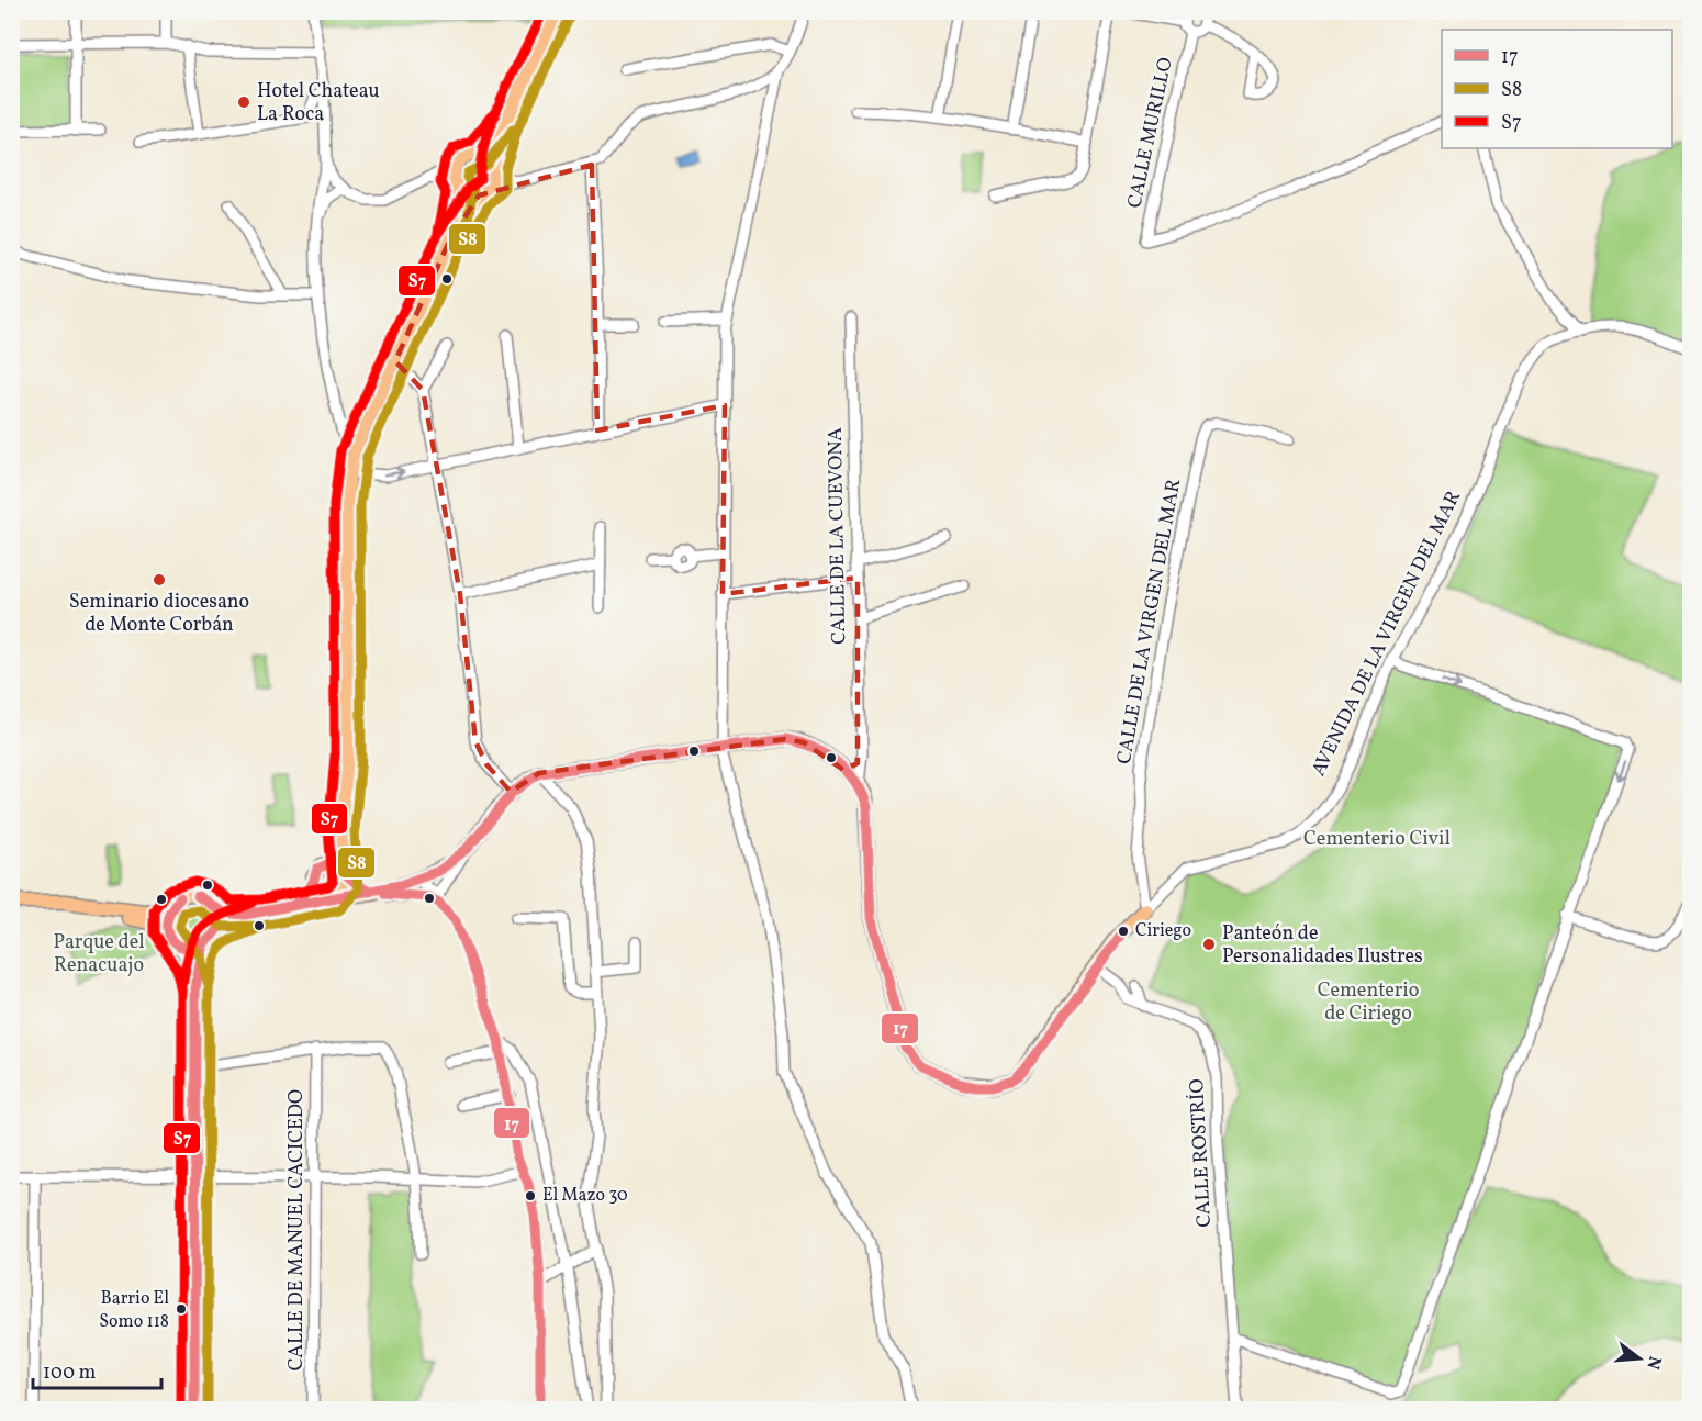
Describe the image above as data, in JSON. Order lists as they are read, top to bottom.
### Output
{
  "streets": {
    "main road": ["AVENIDA DE LA VIRGEN DEL MAR"],
    "street": [
      "CALLE MURILLO",
      "CALLE DE LA CUEVONA",
      "CALLE DE LA VIRGEN DEL MAR",
      "CALLE ROSTRÍO",
      "CALLE DE MANUEL CACICEDO"
    ]
  },
  "crossings": [
    ["CALLE DE LA CUEVONA", "AVENIDA DE LA VIRGEN DEL MAR"],
    ["CALLE DE LA VIRGEN DEL MAR", "AVENIDA DE LA VIRGEN DEL MAR"],
    ["AVENIDA DE LA VIRGEN DEL MAR", "CALLE ROSTRÍO"]
  ],
  "parks": ["Cementerio Civil", "Parque del Renacuajo", "Cementerio de Ciriego"],
  "places": [
    "Hotel Chateau La Roca",
    "Seminario diocesano de Monte Corbán",
    "Ciriego",
    "Panteón de Personalidades Ilustres",
    "El Mazo 30",
    "Barrio El Somo 118"
  ],
  "lines": ["transit line S7", "transit line S8", "transit line 17"],
  "legend": ["17", "S8", "S7"],
  "scale_bar": "100 m",
  "north": "right"
}
